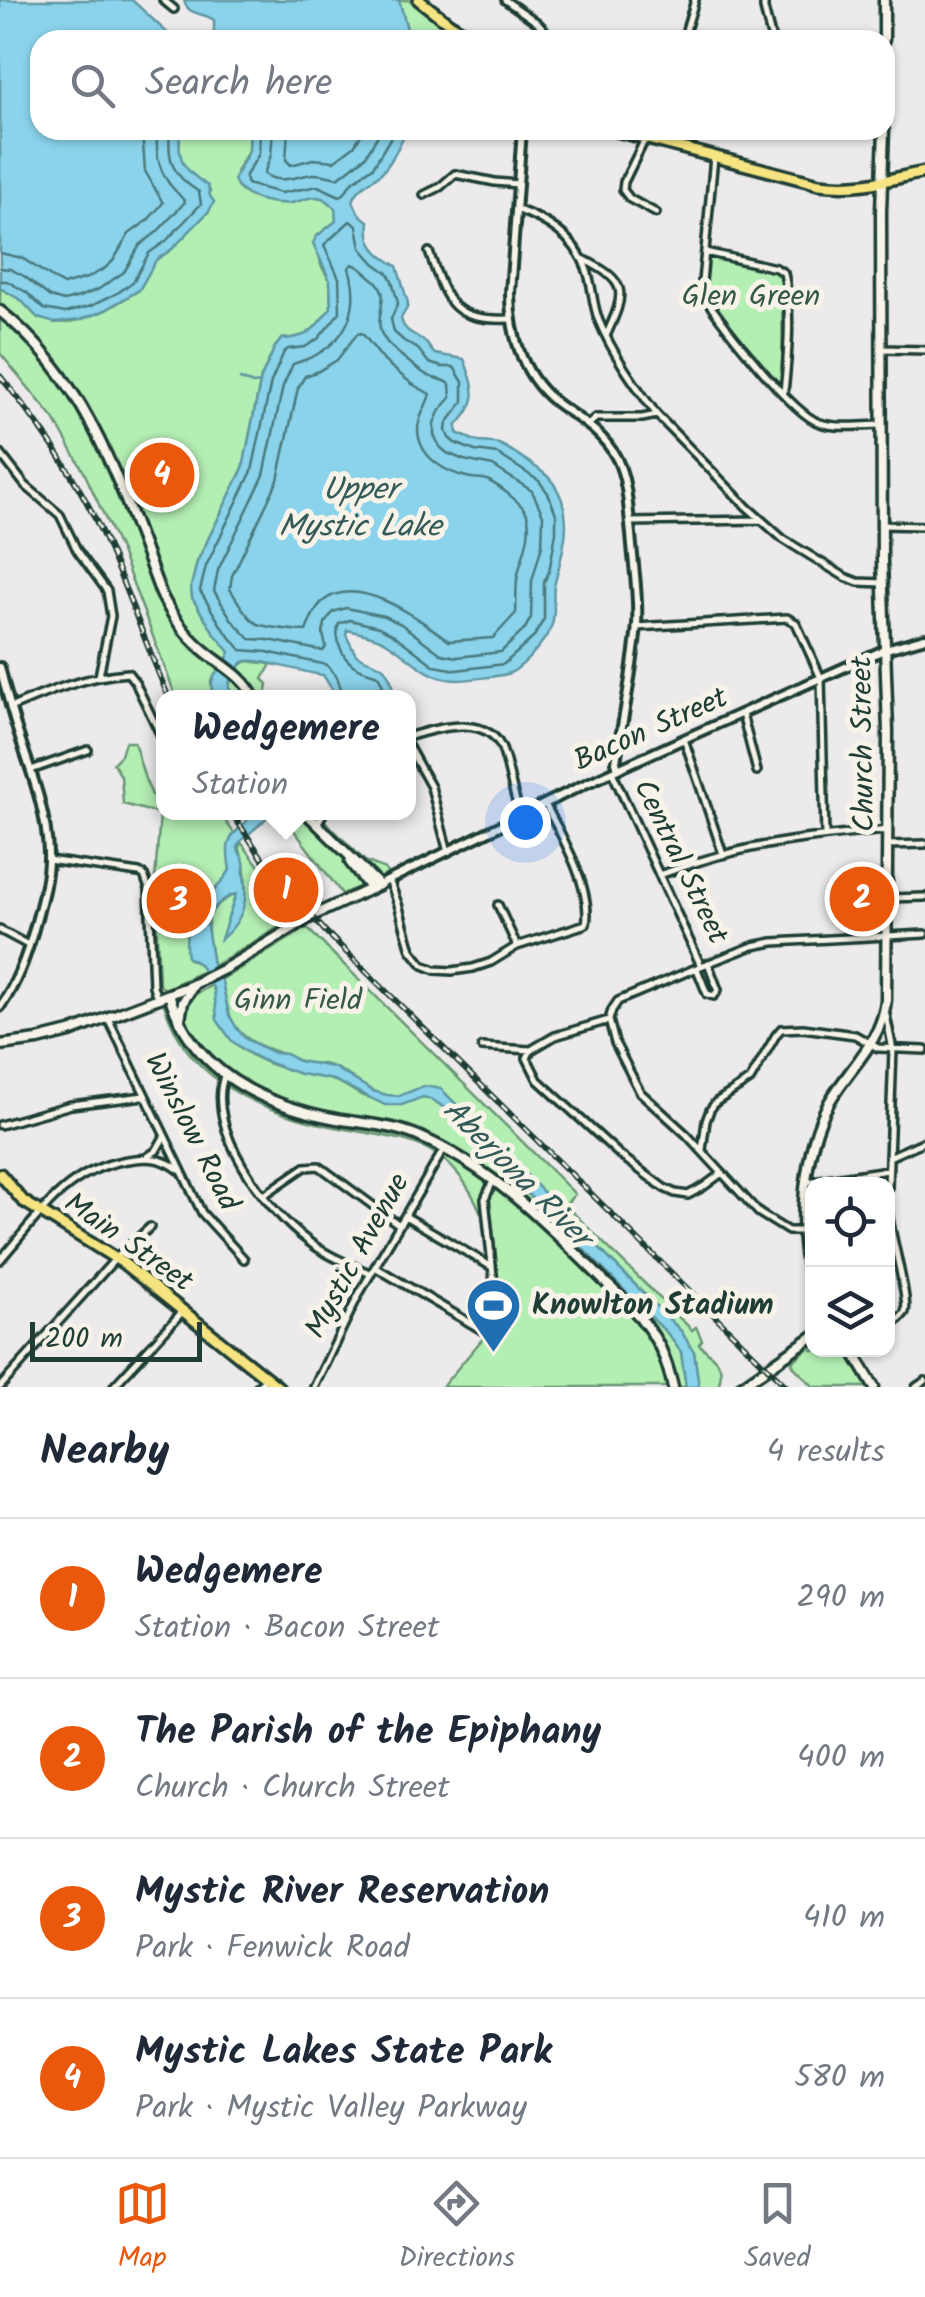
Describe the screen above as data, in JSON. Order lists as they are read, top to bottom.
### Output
{
  "streets": {
    "main road": ["Bacon Street", "Church Street", "Main Street"],
    "street": ["Central Street", "Winslow Road", "Mystic Avenue"]
  },
  "crossings": [
    ["Bacon Street", "Church Street"],
    ["Bacon Street", "Central Street"],
    ["Bacon Street", "Winslow Road"],
    ["Church Street", "Central Street"]
  ],
  "water": ["Upper Mystic Lake", "Aberjona River"],
  "parks": ["Glen Green", "Ginn Field"],
  "places": {
    "sports": ["Knowlton Stadium"]
  },
  "scale_bar": "200 m",
  "page": {
    "search": "Search here",
    "pins": [
      "4",
      "1",
      "2",
      "3"
    ],
    "popup": ["Wedgemere", "Station"],
    "scale": "200 m",
    "heading": ["Nearby", "4 results"],
    "list": [
      {
        "mark": "1",
        "name": "Wedgemere",
        "note": "Station · Bacon Street",
        "value": "290 m"
      },
      {
        "mark": "2",
        "name": "The Parish of the Epiphany",
        "note": "Church · Church Street",
        "value": "400 m"
      },
      {
        "mark": "3",
        "name": "Mystic River Reservation",
        "note": "Park · Fenwick Road",
        "value": "410 m"
      },
      {
        "mark": "4",
        "name": "Mystic Lakes State Park",
        "note": "Park · Mystic Valley Parkway",
        "value": "580 m"
      }
    ],
    "nav": ["Map", "Directions", "Saved"]
  }
}
